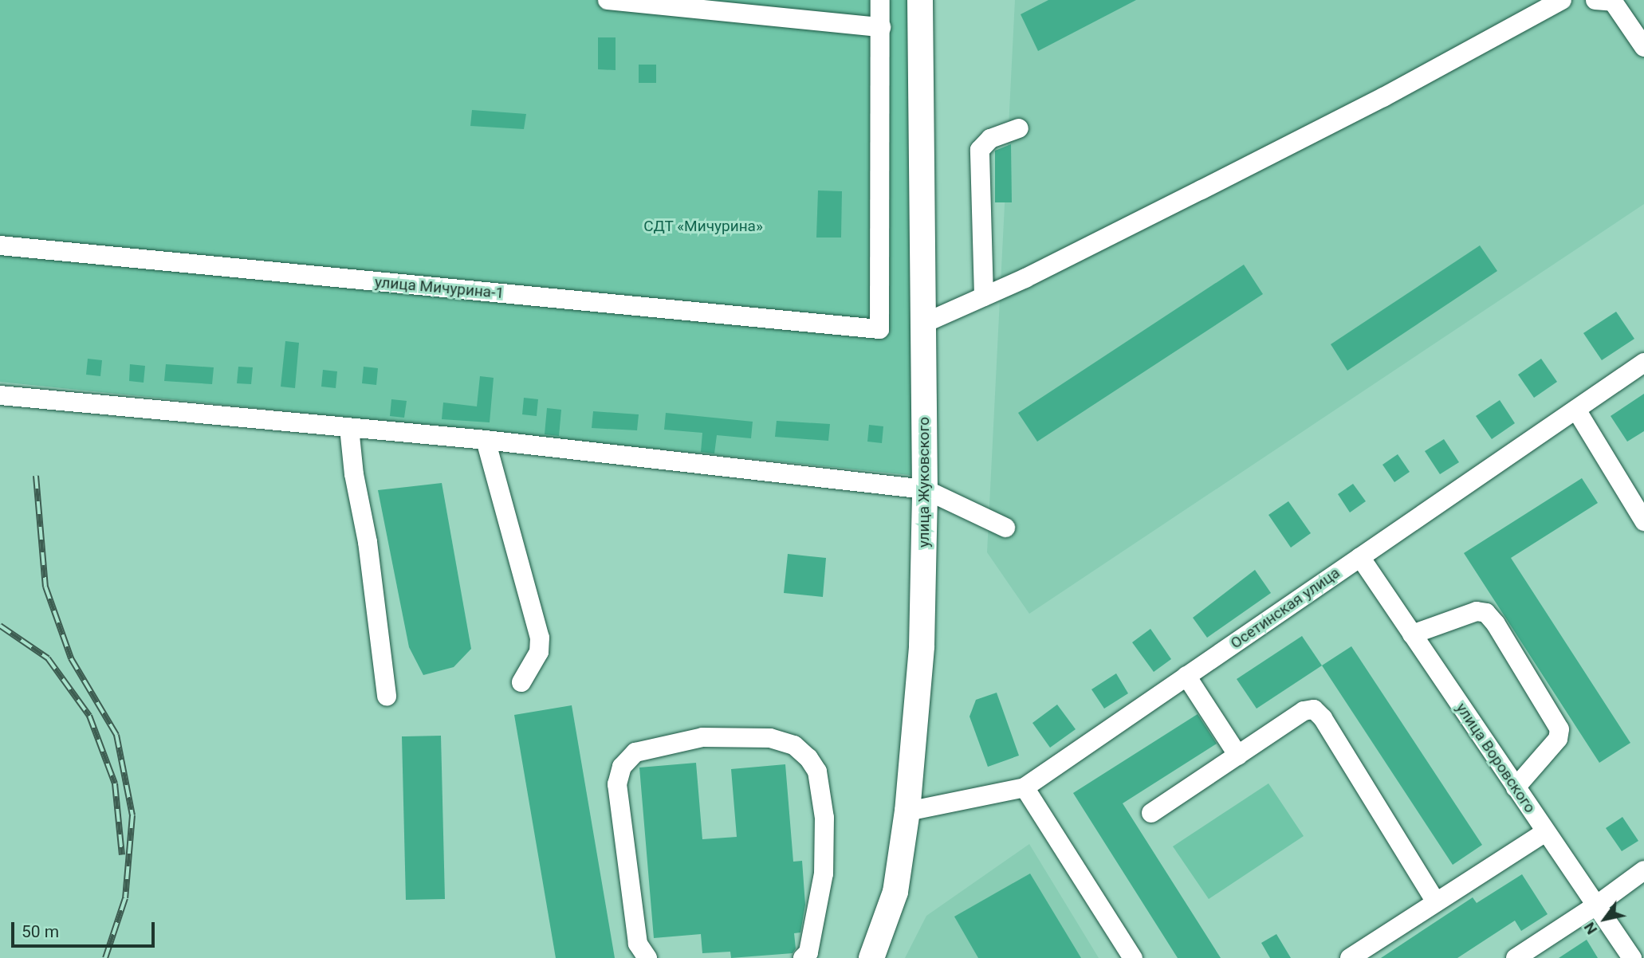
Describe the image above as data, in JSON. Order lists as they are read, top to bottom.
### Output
{
  "streets": {
    "main road": ["улица Жуковского"],
    "street": ["улица Мичурина-1", "Осетинская улица", "улица Воровского"]
  },
  "crossings": [
    ["улица Жуковского", "Осетинская улица"],
    ["Осетинская улица", "улица Воровского"]
  ],
  "parks": ["СДТ «Мичурина»"],
  "scale_bar": "50 m",
  "north": "bottom left"
}
